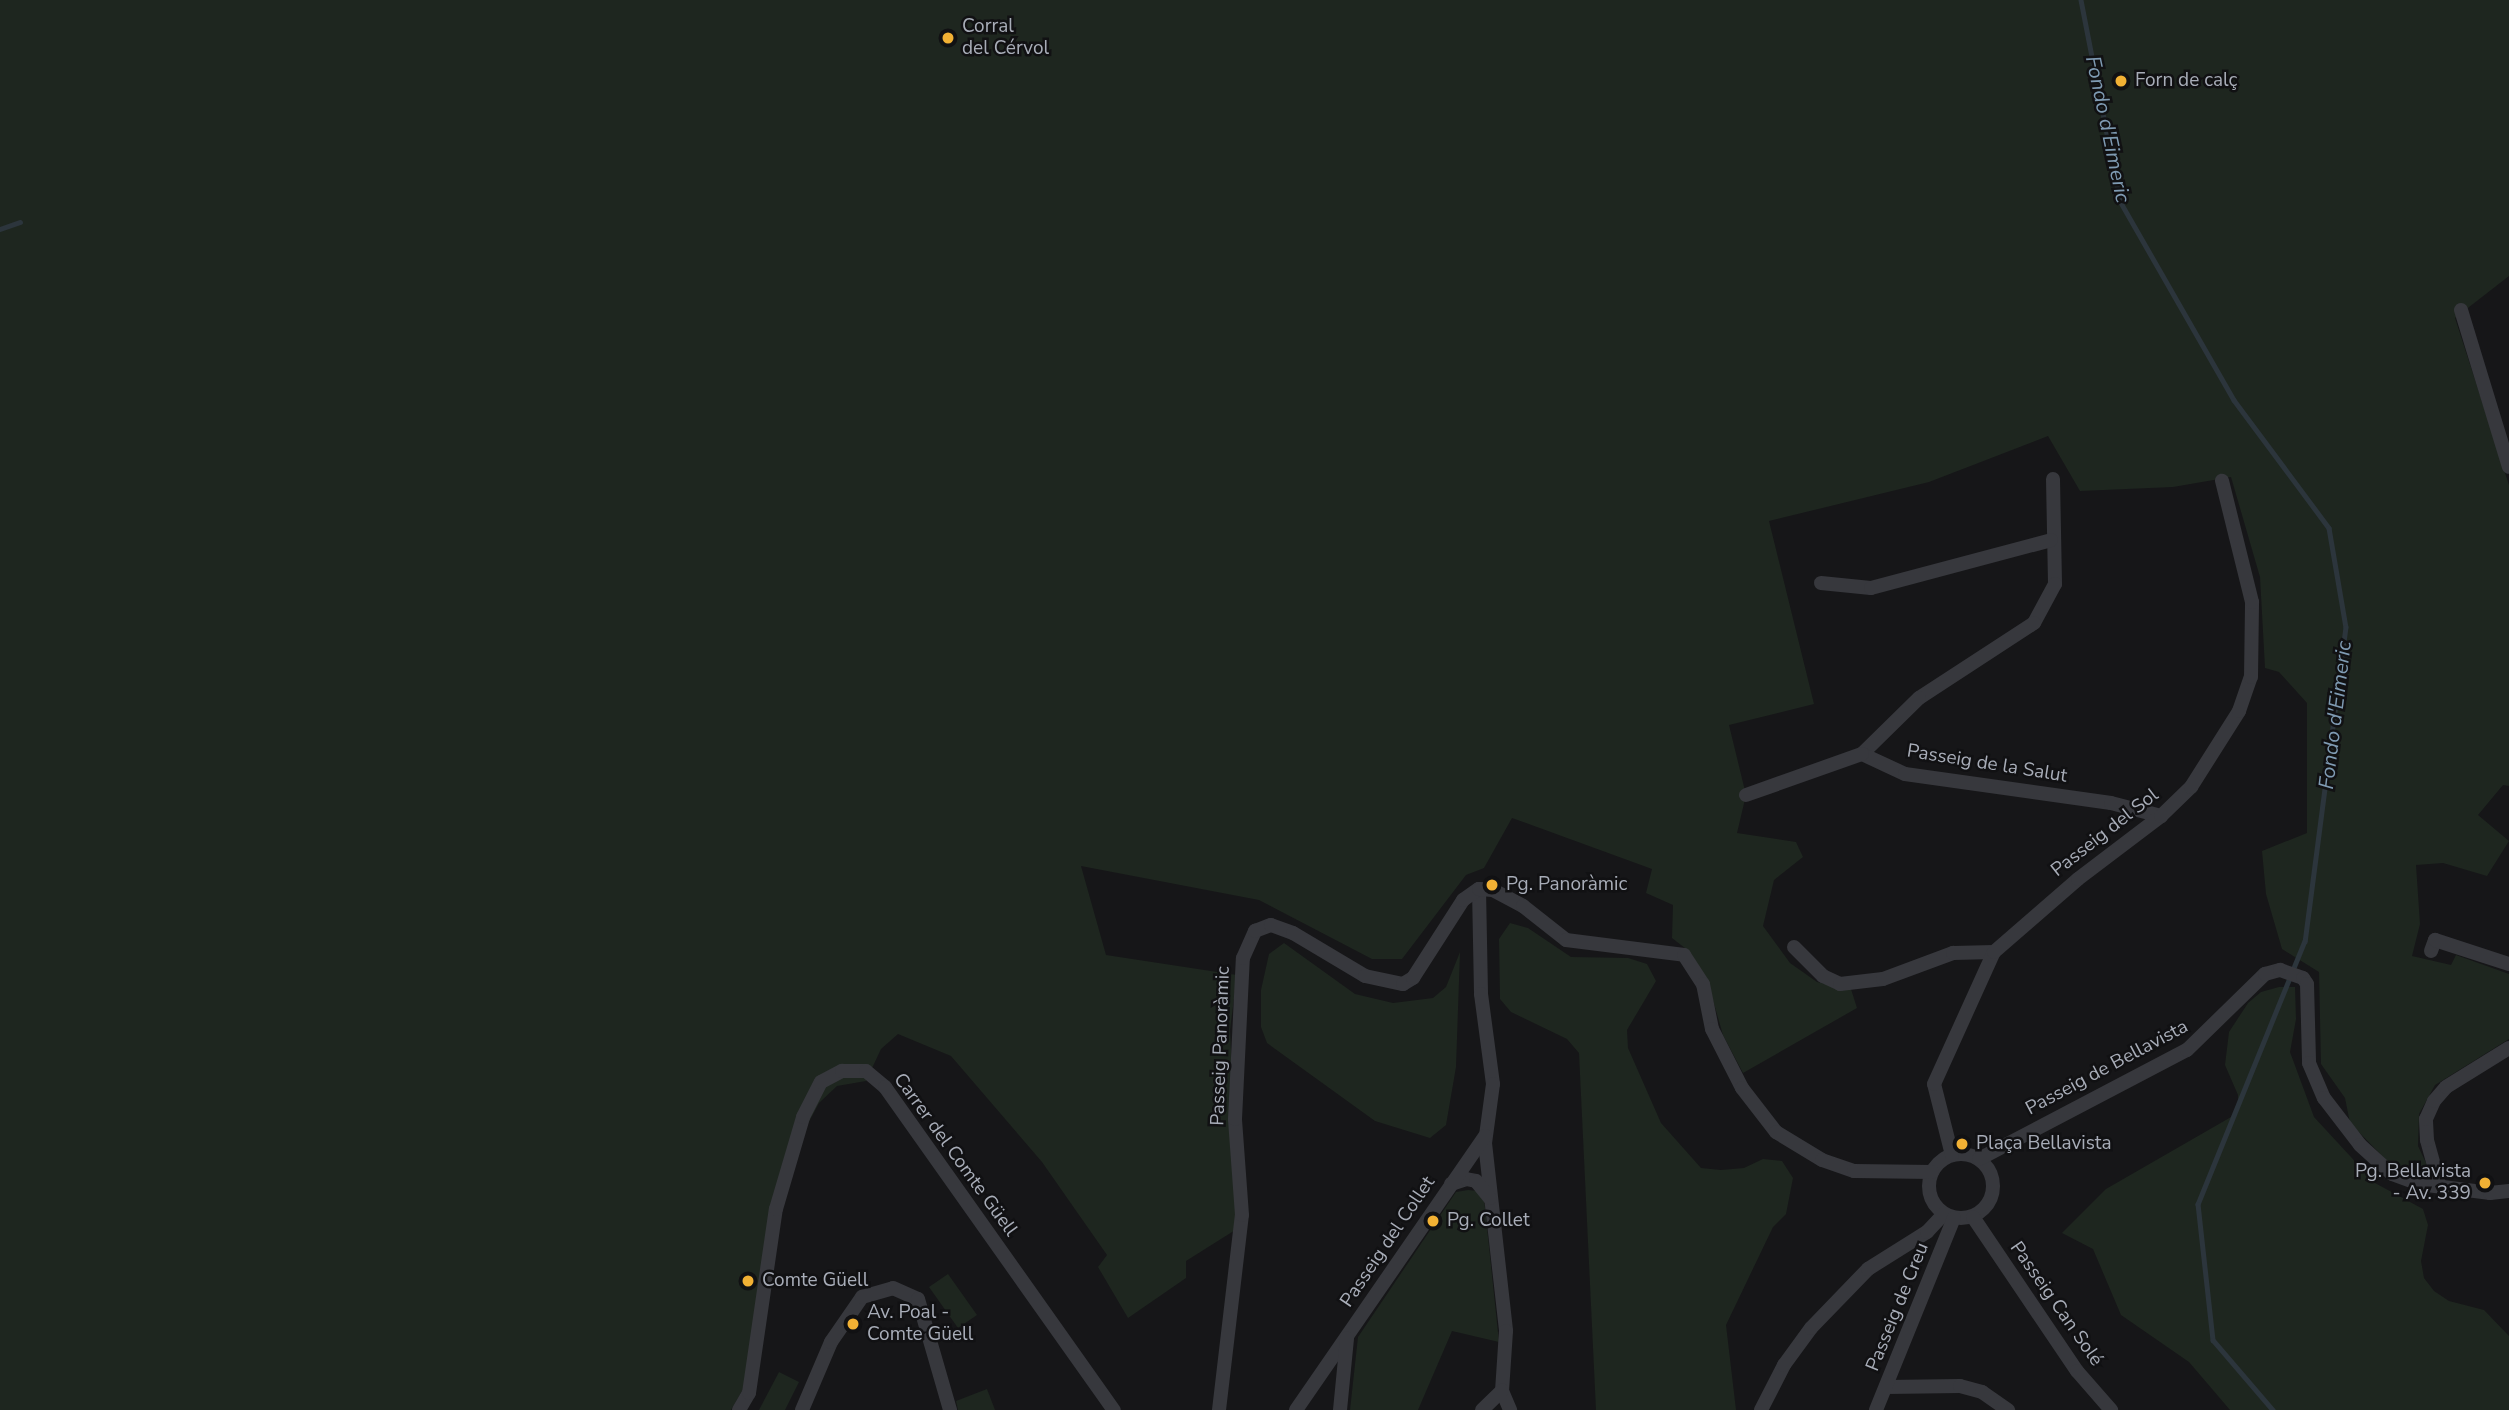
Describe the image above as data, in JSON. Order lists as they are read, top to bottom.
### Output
{
  "streets": {
    "street": [
      "Passeig de la Salut",
      "Passeig del Sol",
      "Passeig Panoràmic",
      "Passeig de Bellavista",
      "Carrer del Comte Güell",
      "Passeig del Collet",
      "Passeig Can Solé",
      "Passeig de Creu"
    ]
  },
  "crossings": [
    ["Passeig de la Salut", "Passeig del Sol"],
    ["Passeig del Sol", "Passeig de Bellavista"],
    ["Passeig del Sol", "Passeig Can Solé"],
    ["Passeig del Sol", "Passeig de Creu"],
    ["Passeig de Bellavista", "Passeig Can Solé"],
    ["Passeig de Bellavista", "Passeig de Creu"],
    ["Passeig Can Solé", "Passeig de Creu"]
  ],
  "water": ["Fondo d'Eimeric"],
  "places": [
    "Corral del Cérvol",
    "Forn de calç",
    "Pg. Panoràmic",
    "Plaça Bellavista",
    "Pg. Bellavista - Av. 339",
    "Pg. Collet",
    "Comte Güell",
    "Av. Poal - Comte Güell"
  ]
}
